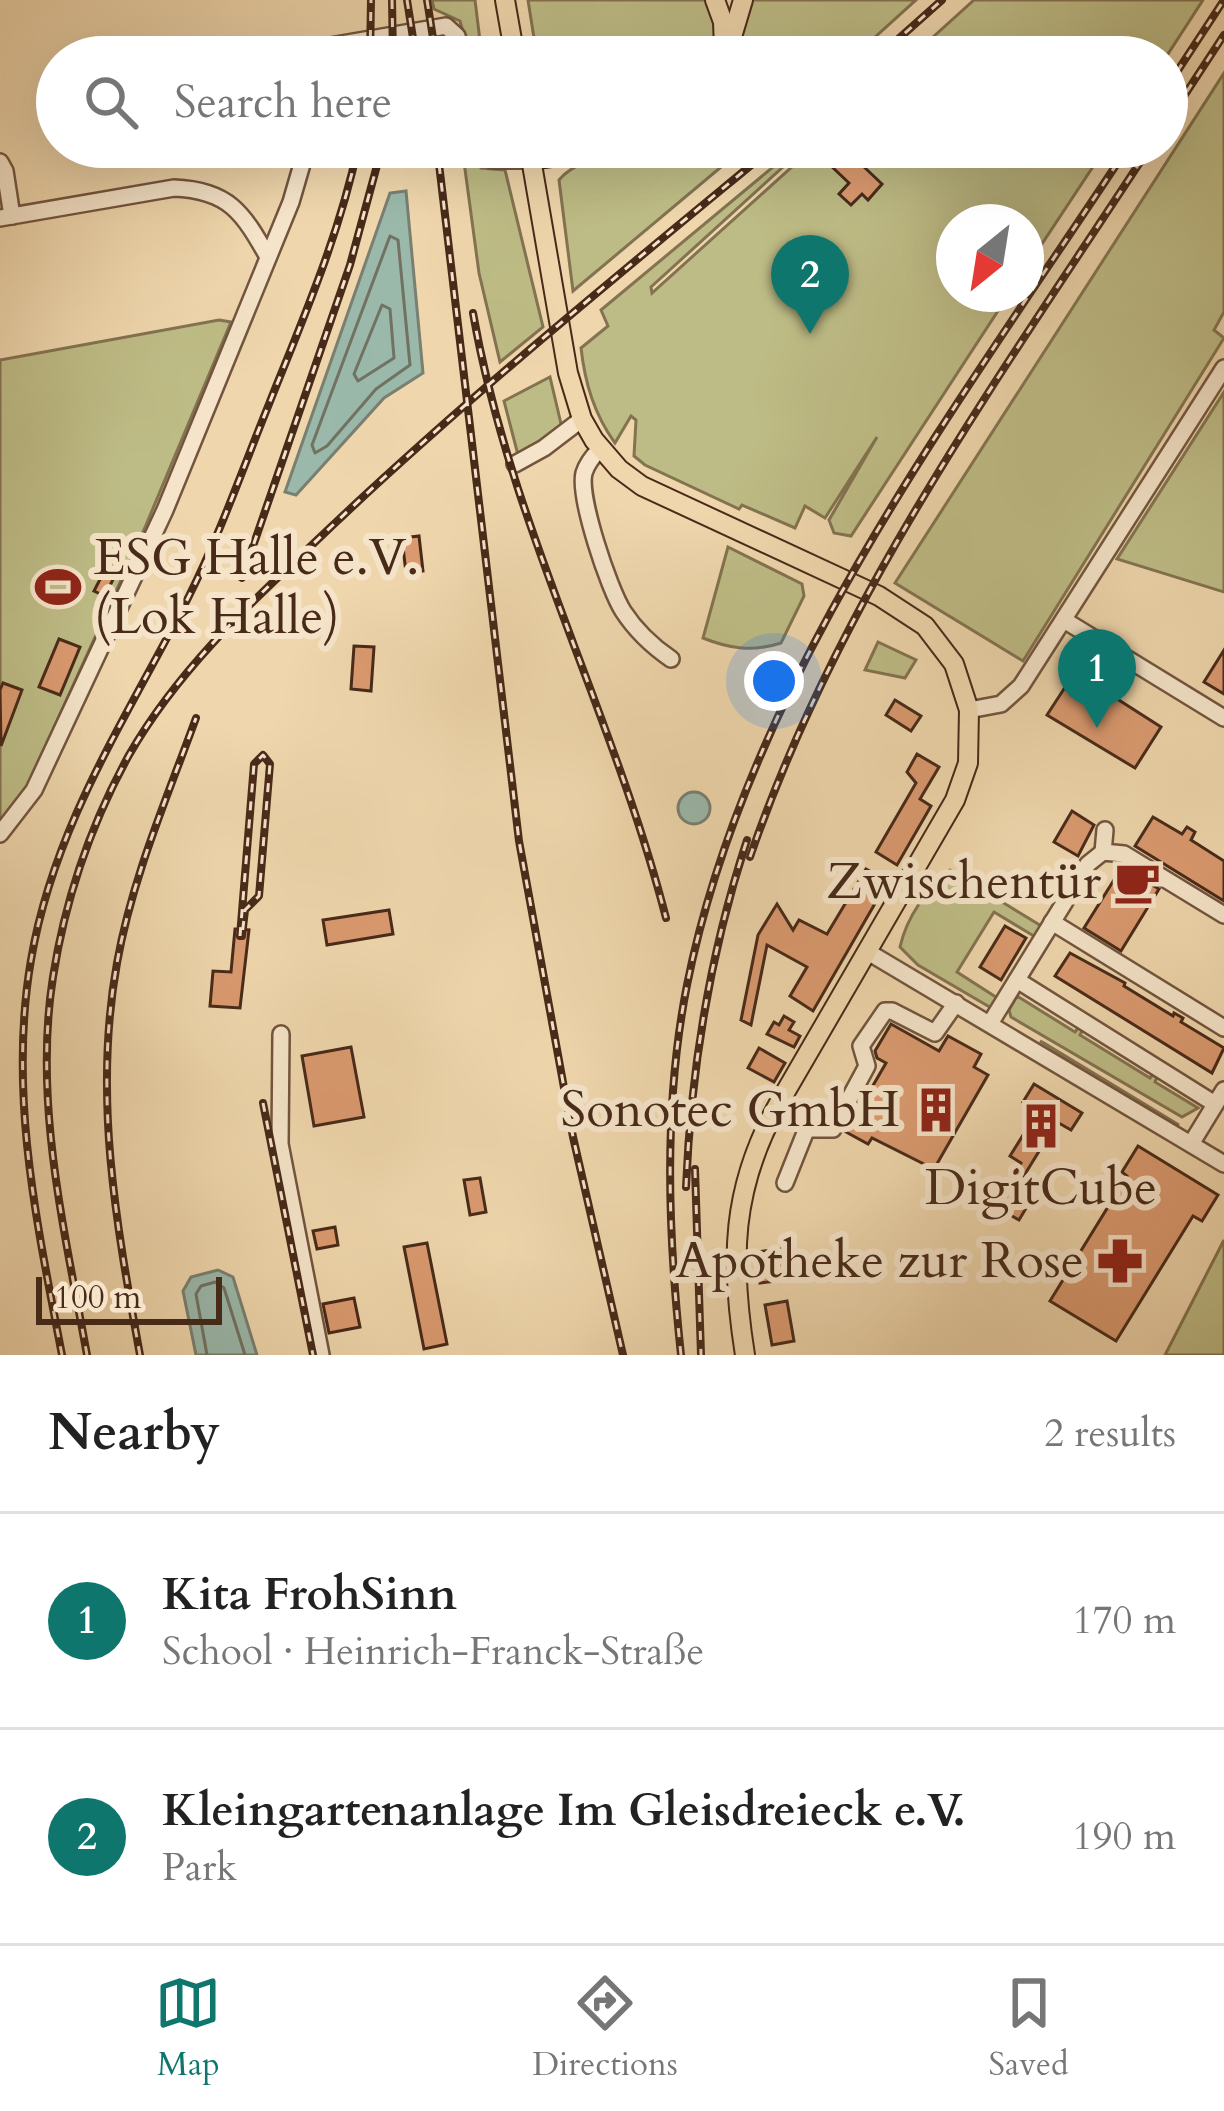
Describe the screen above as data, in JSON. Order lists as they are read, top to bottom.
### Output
{
  "places": {
    "sports": ["ESG Halle e.V. (Lok Halle)"],
    "cafe": ["Zwischentür"],
    "building": ["Sonotec GmbH", "DigitCube"],
    "pharmacy": ["Apotheke zur Rose"]
  },
  "scale_bar": "100 m",
  "north": "bottom left",
  "page": {
    "search": "Search here",
    "pins": ["2", "1"],
    "scale": "100 m",
    "heading": ["Nearby", "2 results"],
    "list": [
      {
        "mark": "1",
        "name": "Kita FrohSinn",
        "note": "School · Heinrich-Franck-Straße",
        "value": "170 m"
      },
      {
        "mark": "2",
        "name": "Kleingartenanlage Im Gleisdreieck e.V.",
        "note": "Park",
        "value": "190 m"
      }
    ],
    "nav": ["Map", "Directions", "Saved"]
  }
}
